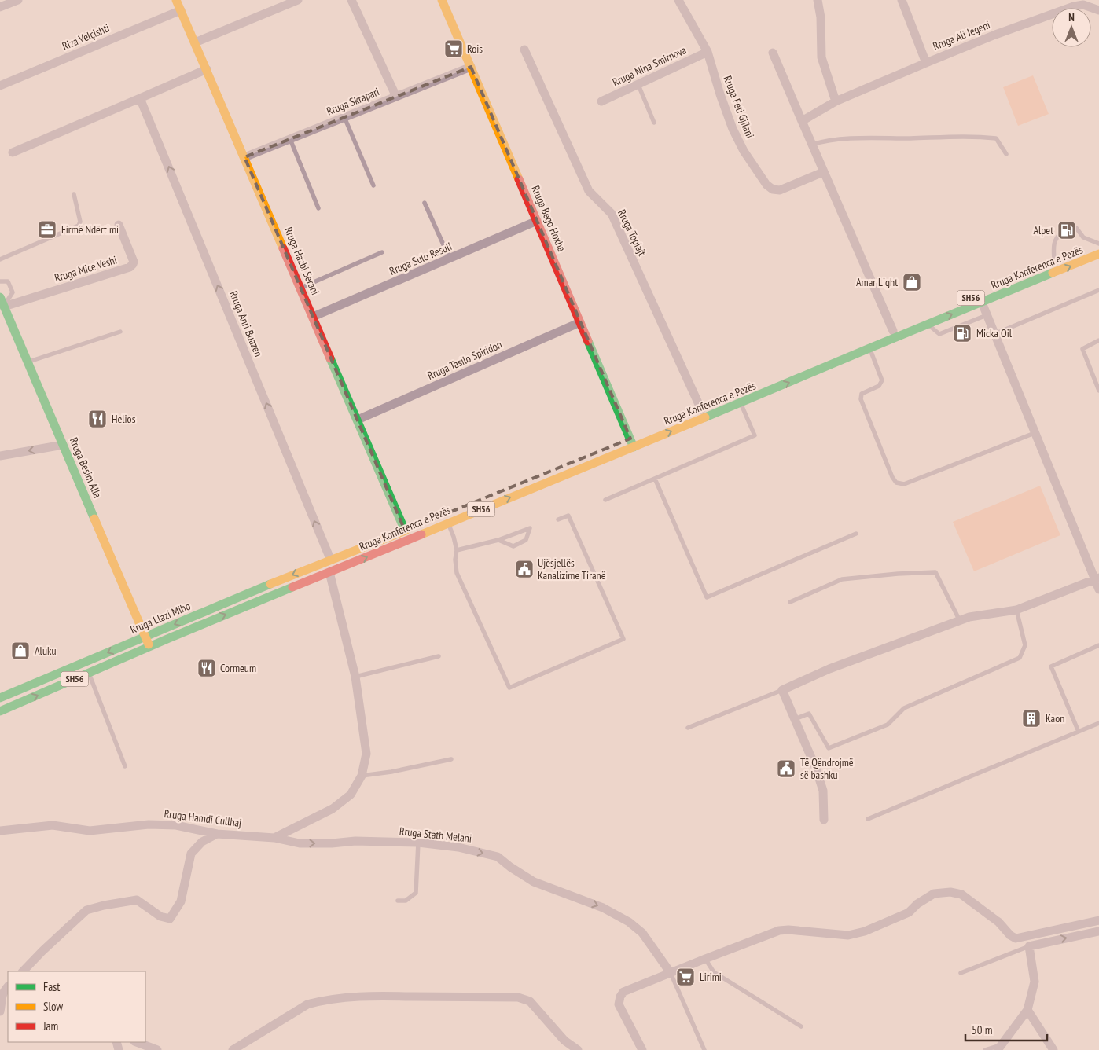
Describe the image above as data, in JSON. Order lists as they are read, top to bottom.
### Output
{
  "streets": {
    "main road": [
      "Rruga Bego Hoxha",
      "Rruga Hazbi Serani",
      "Rruga Konferenca e Pezës",
      "SH56",
      "Rruga Besim Alla",
      "Rruga Llazi Miho"
    ],
    "street": [
      "Rruga Ali Jegeni",
      "Riza Velçishti",
      "Rruga Nina Smirnova",
      "Rruga Skrapari",
      "Rruga Feti Gjilani",
      "Rruga Topiajt",
      "Rruga Sulo Resuli",
      "Rruga Mice Veshi",
      "Rruga Anri Buazen",
      "Rruga Tasilo Spiridon",
      "Rruga Hamdi Cullhaj",
      "Rruga Stath Melani"
    ]
  },
  "crossings": [
    ["Riza Velçishti", "Rruga Hazbi Serani"],
    ["Rruga Nina Smirnova", "Rruga Feti Gjilani"],
    ["Rruga Skrapari", "Rruga Bego Hoxha"],
    ["Rruga Skrapari", "Rruga Hazbi Serani"],
    ["Rruga Bego Hoxha", "Rruga Sulo Resuli"],
    ["Rruga Bego Hoxha", "Rruga Konferenca e Pezës"],
    ["Rruga Bego Hoxha", "Rruga Tasilo Spiridon"],
    ["Rruga Topiajt", "Rruga Konferenca e Pezës"],
    ["Rruga Sulo Resuli", "Rruga Hazbi Serani"],
    ["Rruga Hazbi Serani", "Rruga Konferenca e Pezës"],
    ["Rruga Hazbi Serani", "Rruga Tasilo Spiridon"],
    ["Rruga Konferenca e Pezës", "Rruga Anri Buazen"],
    ["Rruga Konferenca e Pezës", "Rruga Llazi Miho"],
    ["Rruga Mice Veshi", "Rruga Besim Alla"],
    ["Rruga Anri Buazen", "Rruga Llazi Miho"],
    ["Rruga Besim Alla", "Rruga Llazi Miho"],
    ["Rruga Hamdi Cullhaj", "Rruga Stath Melani"]
  ],
  "one_way": ["Rruga Anri Buazen", "Rruga Stath Melani"],
  "places": {
    "supermarket": ["Rois", "Lirimi"],
    "office": ["Firmë Ndërtimi"],
    "fuel station": ["Alpet", "Micka Oil"],
    "shop": ["Amar Light", "Aluku"],
    "restaurant": ["Helios", "Cormeum"],
    "public building": ["Ujësjellës Kanalizime Tiranë", "Të Qëndrojmë së bashku"],
    "building": ["Kaon"]
  },
  "legend": ["Fast", "Slow", "Jam"],
  "scale_bar": "50 m",
  "north": "top"
}
